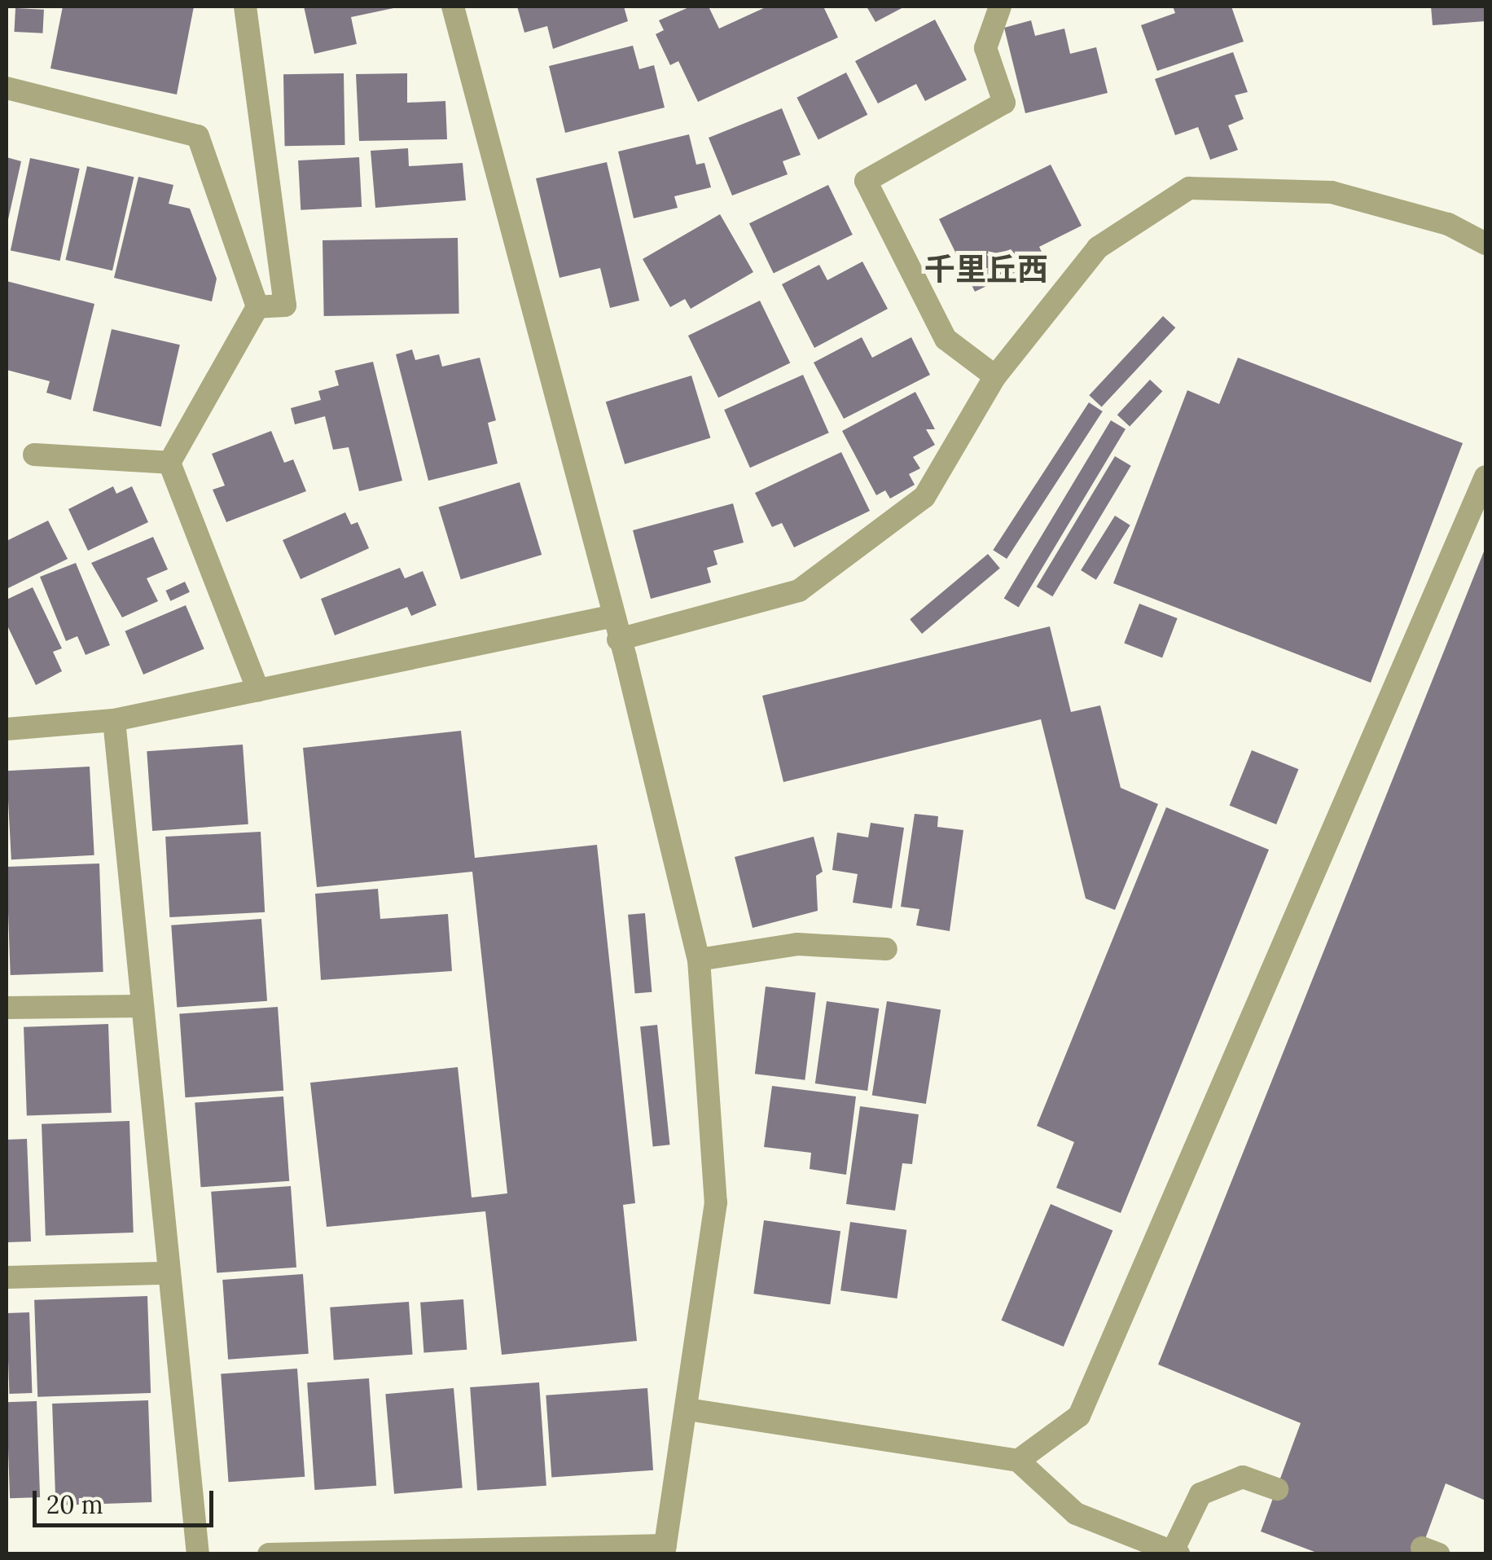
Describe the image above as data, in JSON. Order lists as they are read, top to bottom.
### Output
{
  "districts": ["千里丘西"],
  "scale_bar": "20 m"
}
